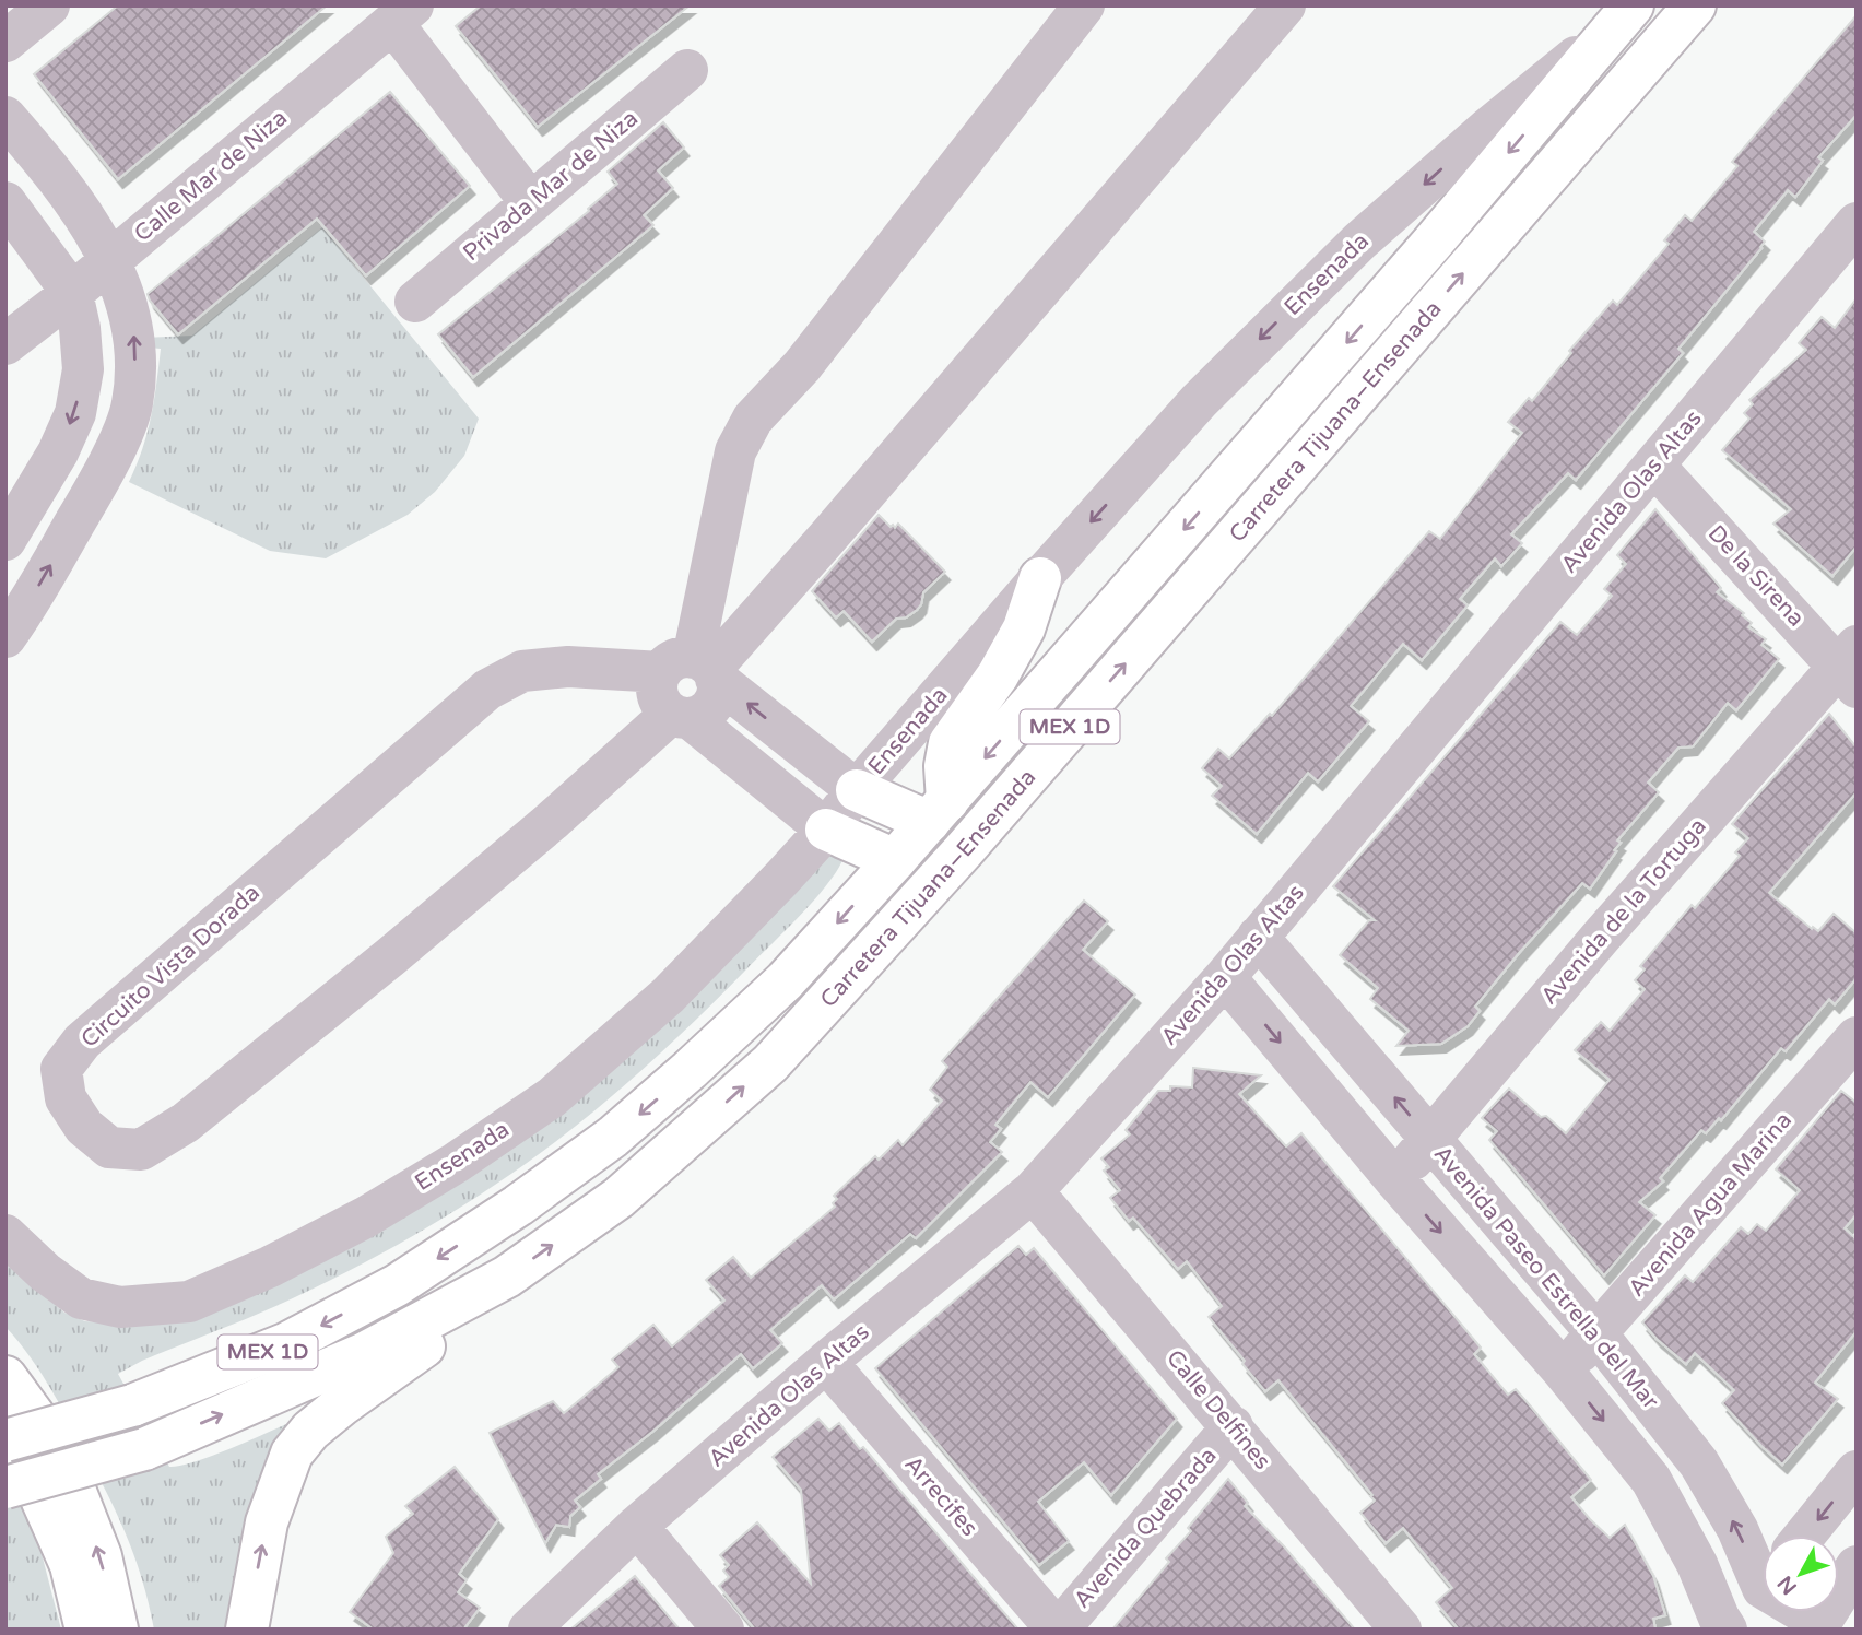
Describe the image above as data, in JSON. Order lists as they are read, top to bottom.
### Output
{
  "streets": {
    "highway": ["Carretera Tijuana–Ensenada", "MEX 1D"],
    "street": [
      "Calle Mar de Niza",
      "Privada Mar de Niza",
      "Ensenada",
      "Avenida Olas Altas",
      "De la Sirena",
      "Avenida de la Tortuga",
      "Circuito Vista Dorada",
      "Avenida Agua Marina",
      "Avenida Paseo Estrella del Mar",
      "Calle Delfines",
      "Arrecifes",
      "Avenida Quebrada"
    ]
  },
  "crossings": [
    ["Ensenada", "Carretera Tijuana–Ensenada"],
    ["Avenida Olas Altas", "De la Sirena"],
    ["Avenida Olas Altas", "Avenida Paseo Estrella del Mar"],
    ["Avenida Olas Altas", "Calle Delfines"],
    ["Avenida Olas Altas", "Arrecifes"],
    ["De la Sirena", "Avenida de la Tortuga"],
    ["Avenida de la Tortuga", "Avenida Paseo Estrella del Mar"],
    ["Avenida Agua Marina", "Avenida Paseo Estrella del Mar"],
    ["Calle Delfines", "Avenida Quebrada"],
    ["Arrecifes", "Avenida Quebrada"]
  ],
  "north": "bottom left"
}
